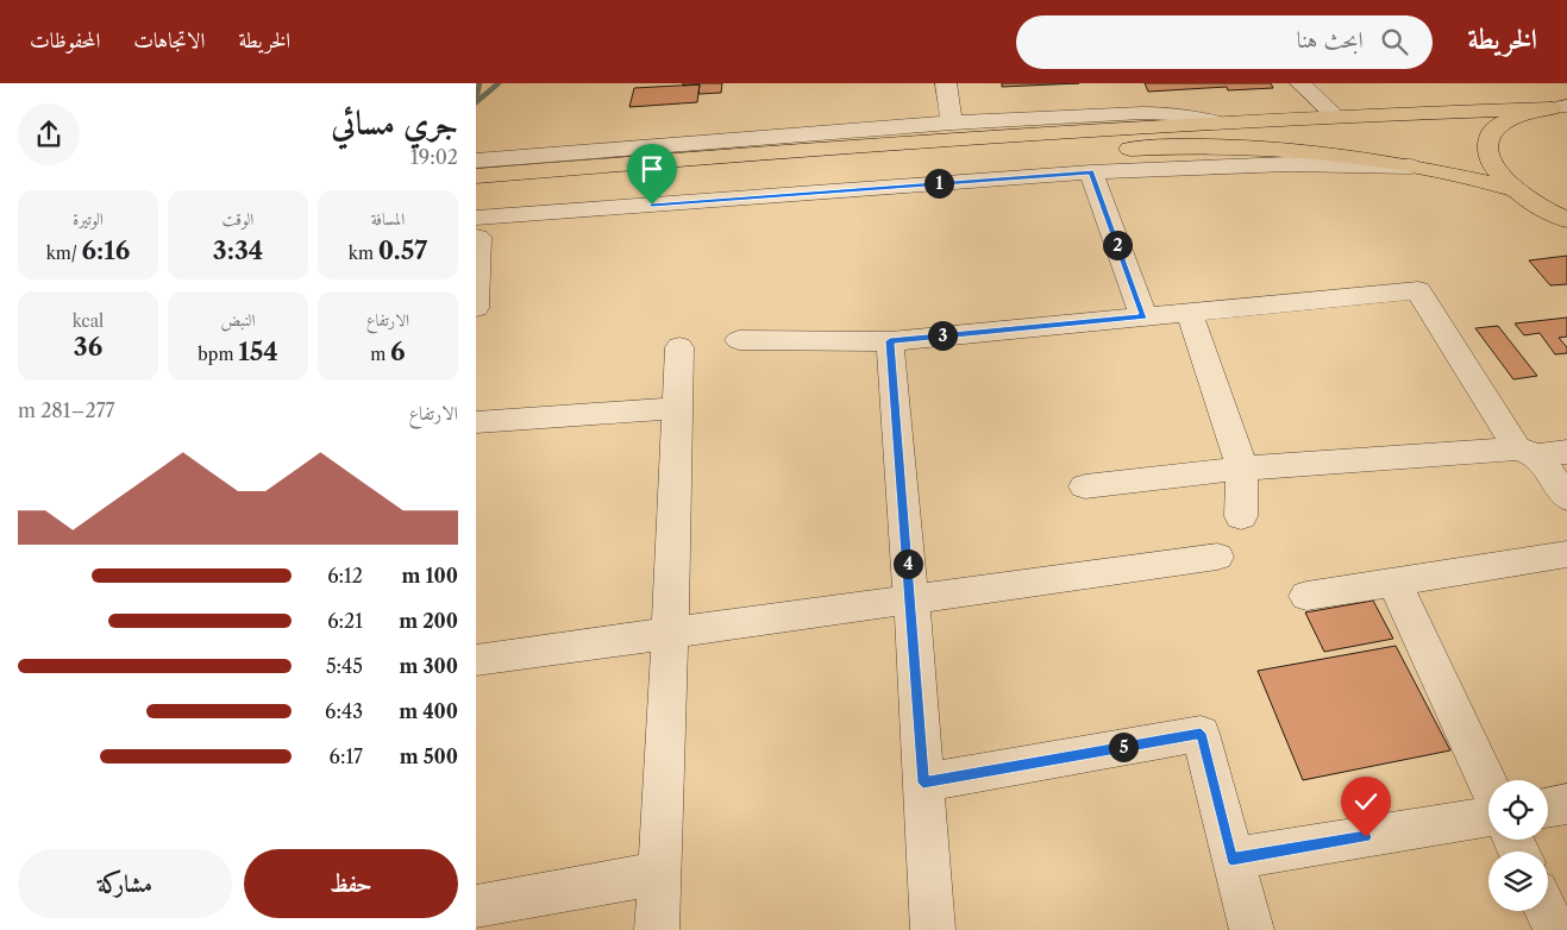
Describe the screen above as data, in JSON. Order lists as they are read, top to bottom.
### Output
{
  "page": {
    "header": "الخريطة",
    "search": "ابحث هنا",
    "nav": ["الخريطة", "الاتجاهات", "المحفوظات"],
    "heading": ["جري مسائي", "19:02"],
    "pins": [
      "1",
      "2",
      "3",
      "4",
      "5"
    ],
    "stats": [
      ["المسافة", "0.57 km"],
      ["الوقت", "3:34"],
      ["الوتيرة", "6:16 /km"],
      ["الارتفاع", "6 m"],
      ["النبض", "154 bpm"],
      ["kcal", "36"]
    ],
    "chart": ["الارتفاع", "277–281 m"],
    "list": [
      {
        "name": "100 m",
        "note": "6:12"
      },
      {
        "name": "200 m",
        "note": "6:21"
      },
      {
        "name": "300 m",
        "note": "5:45"
      },
      {
        "name": "400 m",
        "note": "6:43"
      },
      {
        "name": "500 m",
        "note": "6:17"
      }
    ],
    "buttons": ["حفظ", "مشاركة"]
  }
}
